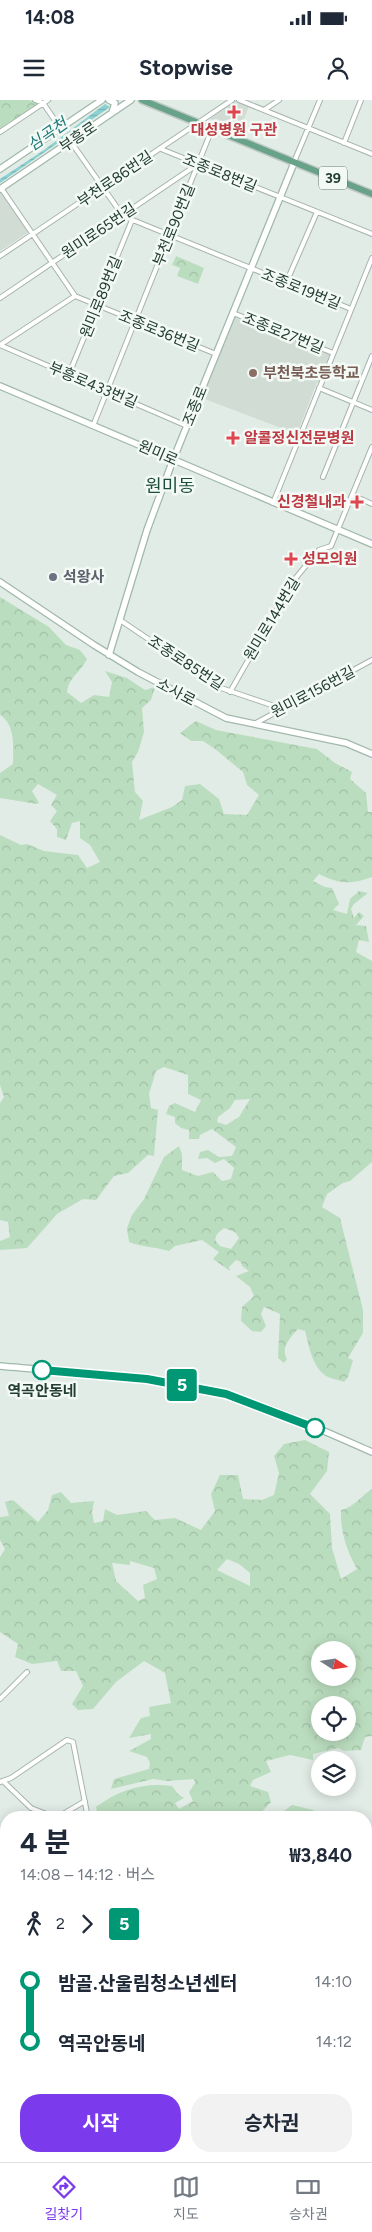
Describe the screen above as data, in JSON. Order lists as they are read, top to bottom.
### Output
{
  "streets": {
    "main road": ["39"],
    "street": [
      "부흥로",
      "조종로8번길",
      "부천로86번길",
      "부천로90번길",
      "원미로65번길",
      "조종로19번길",
      "원미로89번길",
      "조종로36번길",
      "조종로27번길",
      "부흥로433번길",
      "조종로",
      "원미로",
      "원미로144번길",
      "조종로85번길",
      "소사로",
      "원미로156번길"
    ]
  },
  "crossings": [
    ["조종로8번길", "부천로86번길"],
    ["조종로8번길", "부천로90번길"],
    ["조종로8번길", "원미로65번길"],
    ["조종로8번길", "조종로"],
    ["39", "부천로86번길"],
    ["39", "부천로90번길"],
    ["39", "조종로"],
    ["부천로90번길", "원미로65번길"],
    ["부천로90번길", "조종로19번길"],
    ["부천로90번길", "조종로36번길"],
    ["부천로90번길", "부흥로433번길"],
    ["부천로90번길", "원미로"],
    ["원미로65번길", "조종로19번길"],
    ["조종로19번길", "원미로89번길"],
    ["조종로19번길", "조종로"],
    ["원미로89번길", "조종로36번길"],
    ["원미로89번길", "부흥로433번길"],
    ["조종로36번길", "조종로"],
    ["조종로27번길", "조종로"],
    ["부흥로433번길", "조종로"],
    ["조종로", "원미로"],
    ["조종로", "조종로85번길"],
    ["조종로", "소사로"],
    ["원미로", "원미로144번길"],
    ["원미로144번길", "조종로85번길"],
    ["조종로85번길", "원미로156번길"],
    ["소사로", "원미로156번길"]
  ],
  "districts": ["원미동"],
  "water": ["심곡천"],
  "places": {
    "health": [
      "대성병원 구관",
      "알콜정신전문병원",
      "신경철내과",
      "성모의원"
    ],
    "other": ["부천북초등학교", "석왕사", "역곡안동네"]
  },
  "lines": ["bus line 5"],
  "north": "right",
  "page": {
    "status": "14:08",
    "header": "Stopwise",
    "on_map": "5",
    "heading": ["4 분", "14:08 – 14:12 · 버스", "₩3,840"],
    "legs": ["2", "5"],
    "list": [
      {
        "name": "밤골.산울림청소년센터",
        "value": "14:10"
      },
      {
        "name": "역곡안동네",
        "value": "14:12"
      }
    ],
    "buttons": ["시작", "승차권"],
    "tabs": ["길찾기", "지도", "승차권"]
  }
}
